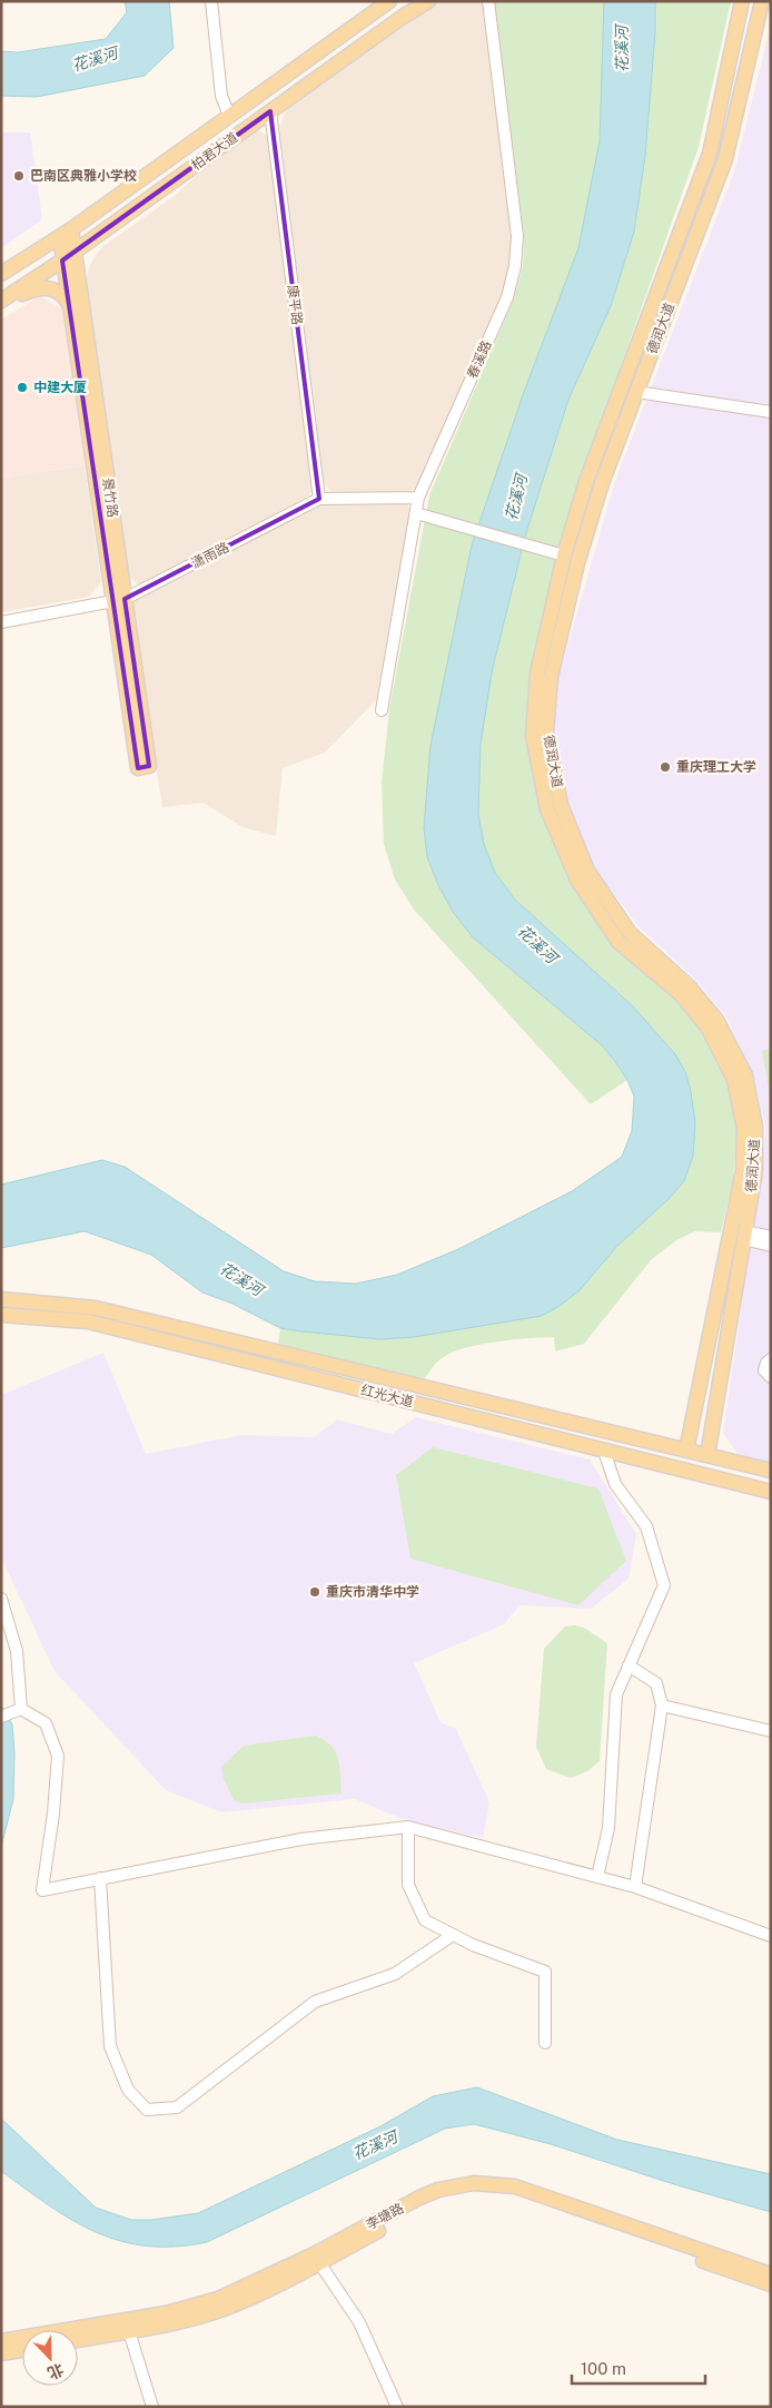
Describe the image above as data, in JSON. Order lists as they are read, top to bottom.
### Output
{
  "streets": {
    "main road": [
      "柏君大道",
      "德润大道",
      "景竹路",
      "红光大道",
      "李塘路"
    ],
    "street": ["康平路", "春溪路", "潇雨路"]
  },
  "crossings": [
    ["柏君大道", "康平路"],
    ["柏君大道", "景竹路"],
    ["康平路", "潇雨路"],
    ["德润大道", "红光大道"],
    ["春溪路", "潇雨路"],
    ["景竹路", "潇雨路"]
  ],
  "water": ["花溪河"],
  "places": [
    "巴南区典雅小学校",
    "中建大厦",
    "重庆理工大学",
    "重庆市清华中学"
  ],
  "scale_bar": "100 m",
  "north": "bottom right"
}
